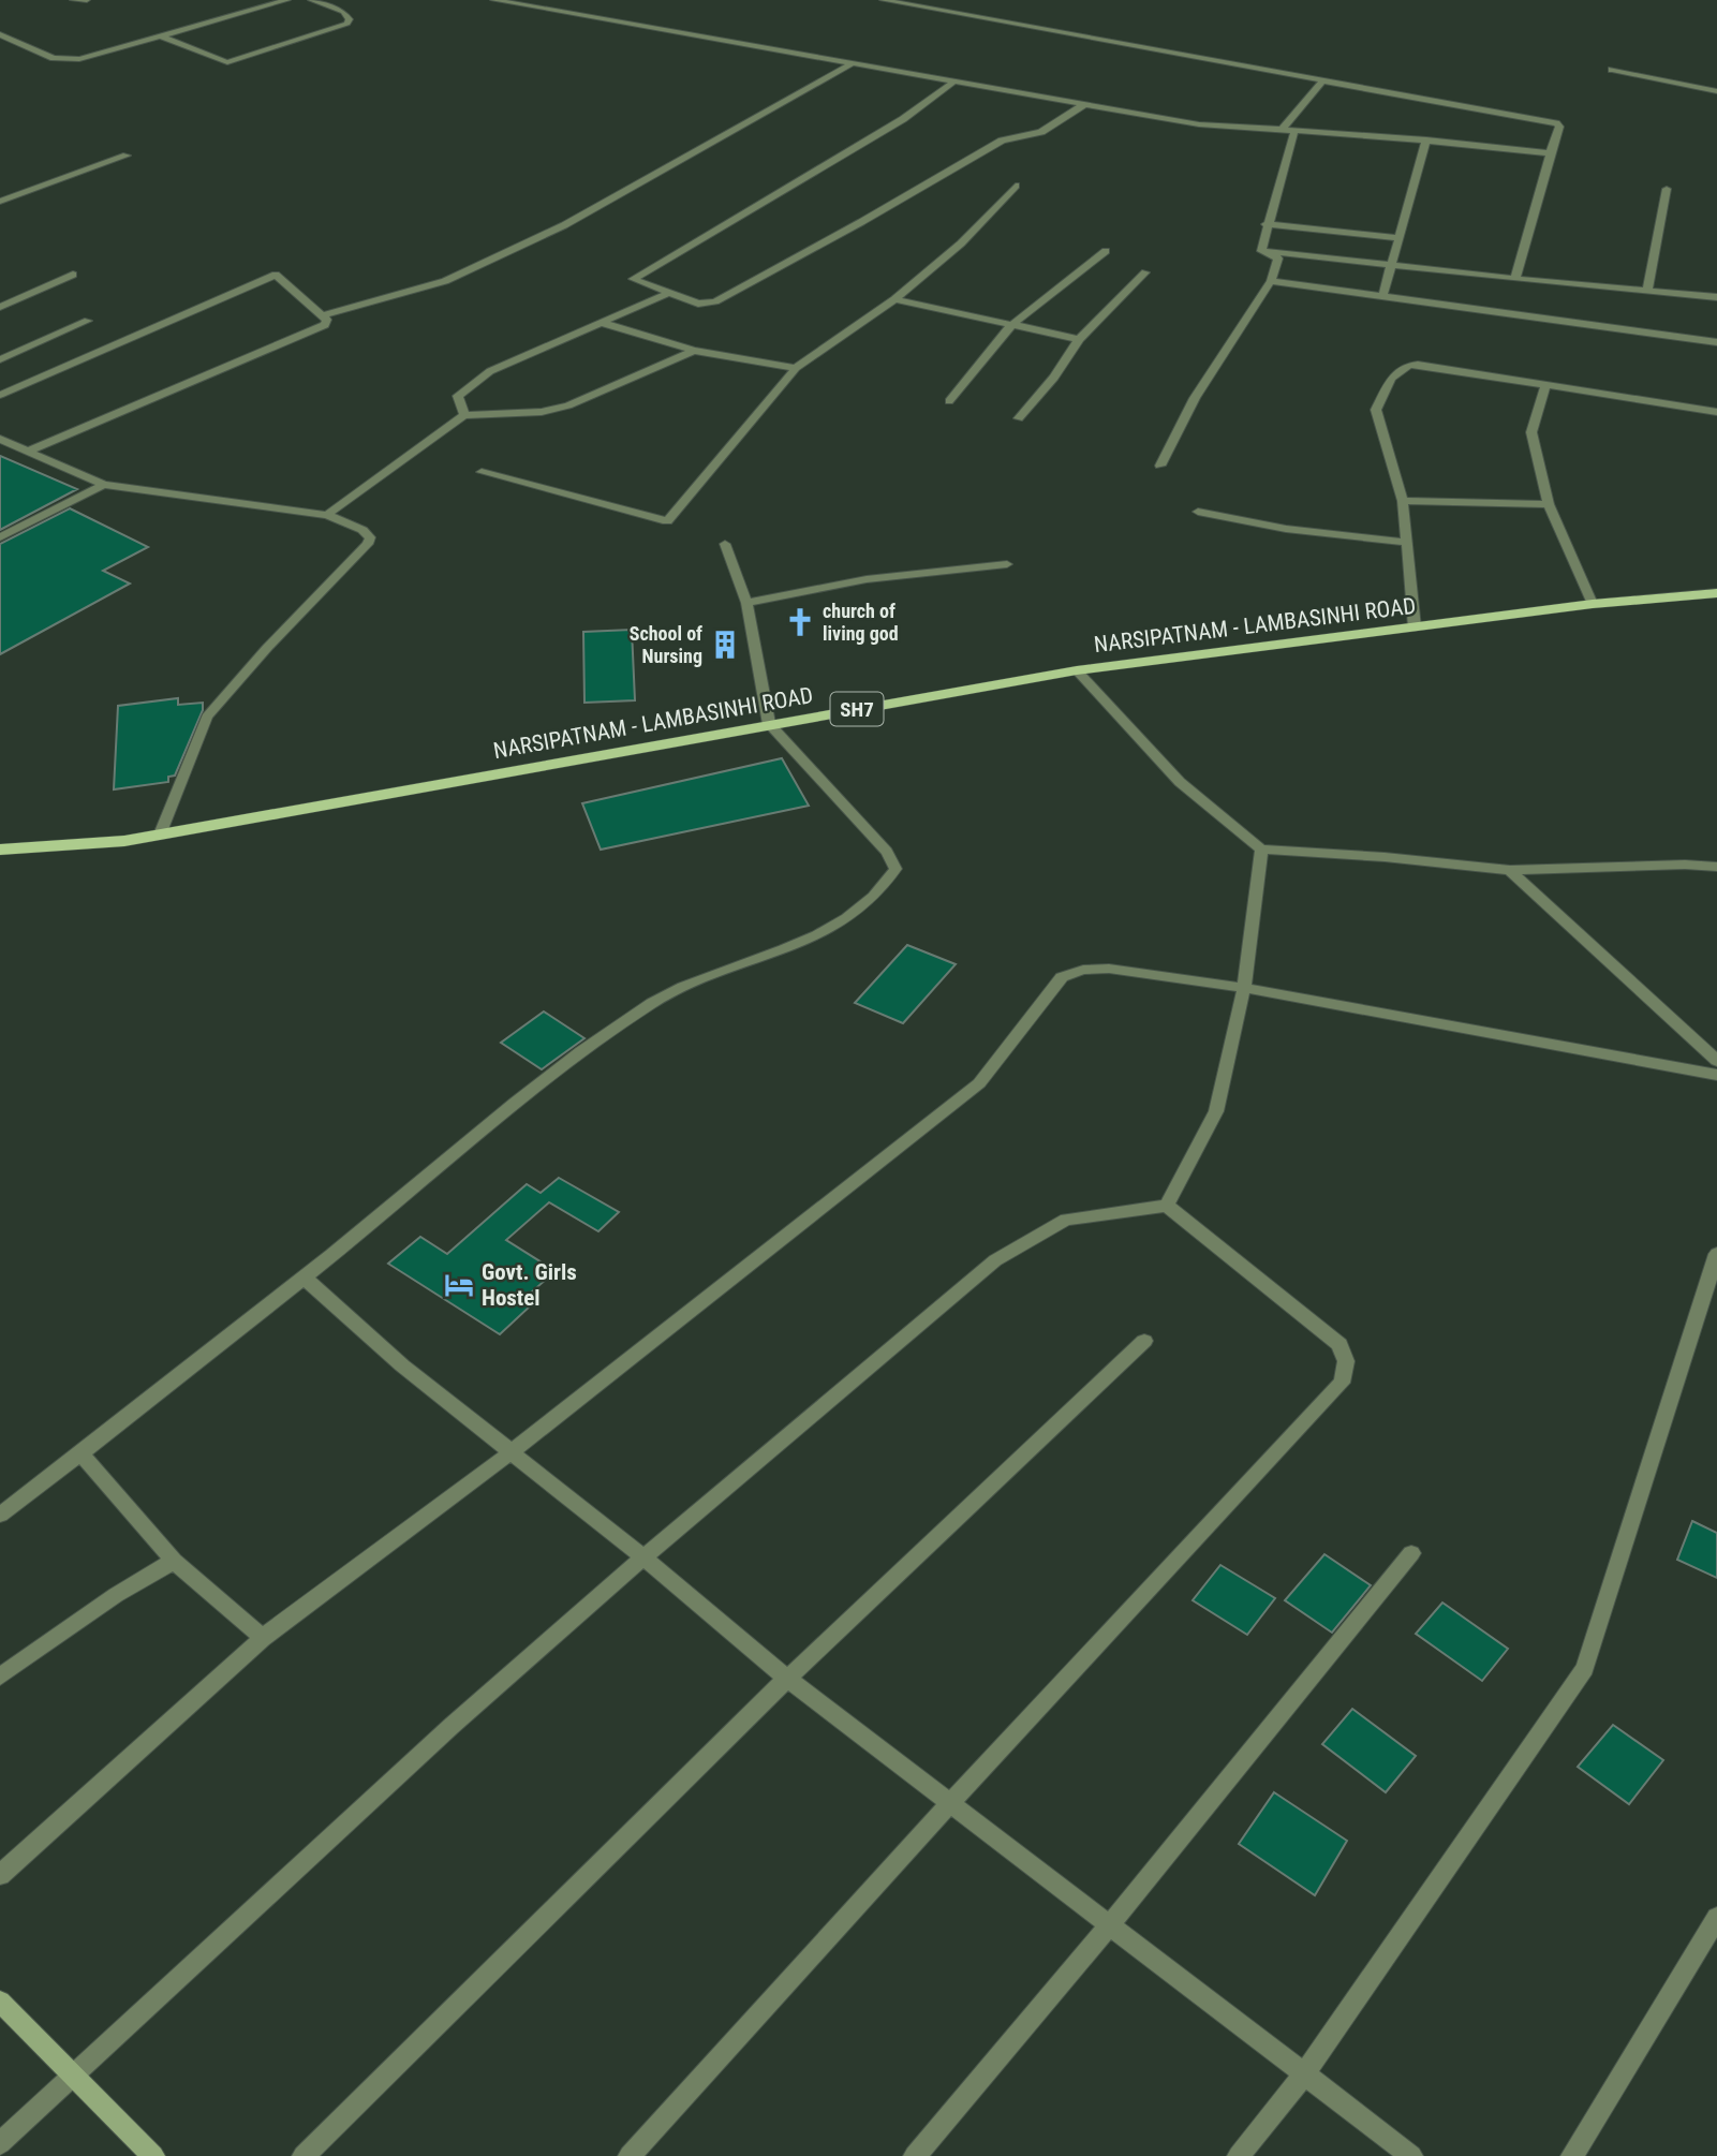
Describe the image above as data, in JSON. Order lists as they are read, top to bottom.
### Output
{
  "streets": {
    "main road": ["NARSIPATNAM - LAMBASINHI ROAD", "SH7"]
  },
  "places": {
    "church": ["church of living god"],
    "building": ["School of Nursing"],
    "hotel": ["Govt. Girls Hostel"]
  }
}
